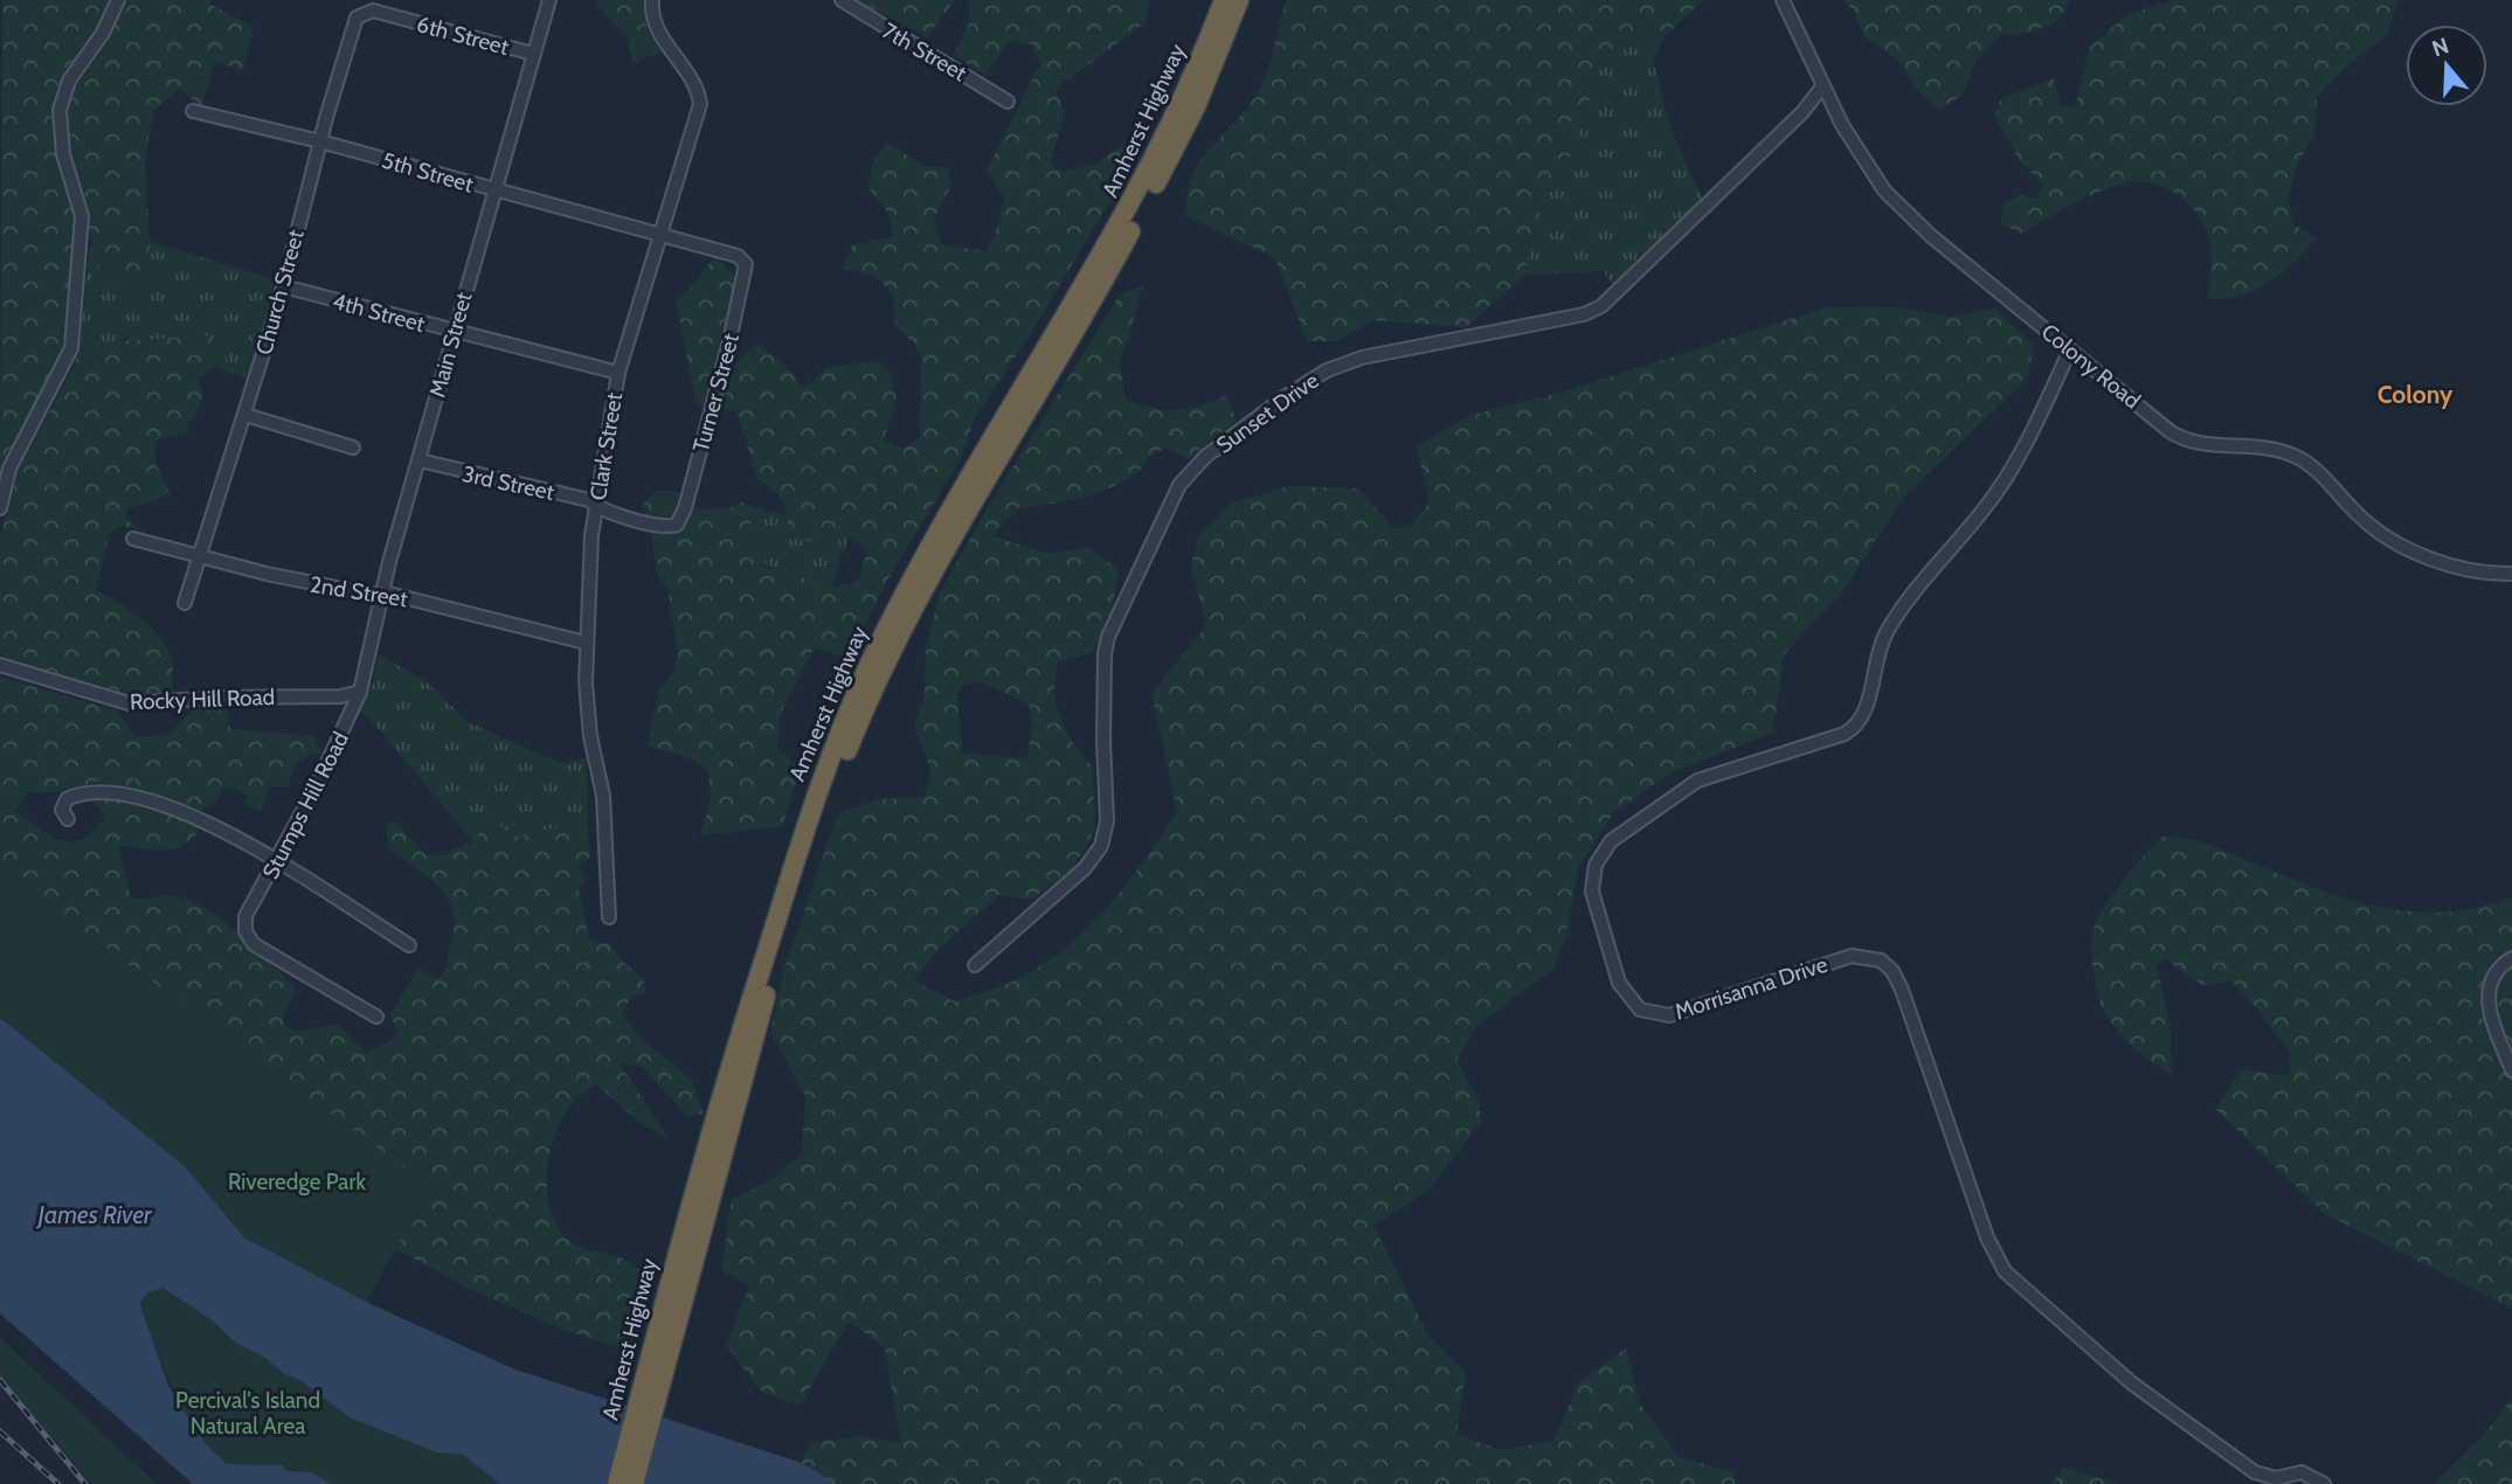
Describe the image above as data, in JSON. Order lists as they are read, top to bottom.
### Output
{
  "streets": {
    "highway": ["Amherst Highway"],
    "street": [
      "6th Street",
      "7th Street",
      "5th Street",
      "Church Street",
      "4th Street",
      "Main Street",
      "Colony Road",
      "Turner Street",
      "Sunset Drive",
      "Clark Street",
      "3rd Street",
      "2nd Street",
      "Rocky Hill Road",
      "Stumps Hill Road",
      "Morrisanna Drive"
    ]
  },
  "crossings": [
    ["6th Street", "Church Street"],
    ["6th Street", "Main Street"],
    ["5th Street", "Church Street"],
    ["5th Street", "Main Street"],
    ["5th Street", "Turner Street"],
    ["5th Street", "Clark Street"],
    ["Church Street", "4th Street"],
    ["Church Street", "2nd Street"],
    ["4th Street", "Main Street"],
    ["4th Street", "Clark Street"],
    ["Main Street", "3rd Street"],
    ["Main Street", "2nd Street"],
    ["Main Street", "Rocky Hill Road"],
    ["Main Street", "Stumps Hill Road"],
    ["Colony Road", "Sunset Drive"],
    ["Colony Road", "Morrisanna Drive"],
    ["Turner Street", "Clark Street"],
    ["Turner Street", "3rd Street"],
    ["Clark Street", "3rd Street"],
    ["Clark Street", "2nd Street"],
    ["Rocky Hill Road", "Stumps Hill Road"]
  ],
  "districts": ["Colony"],
  "water": ["James River"],
  "parks": ["Riveredge Park", "Percival's Island Natural Area"],
  "north": "top"
}
